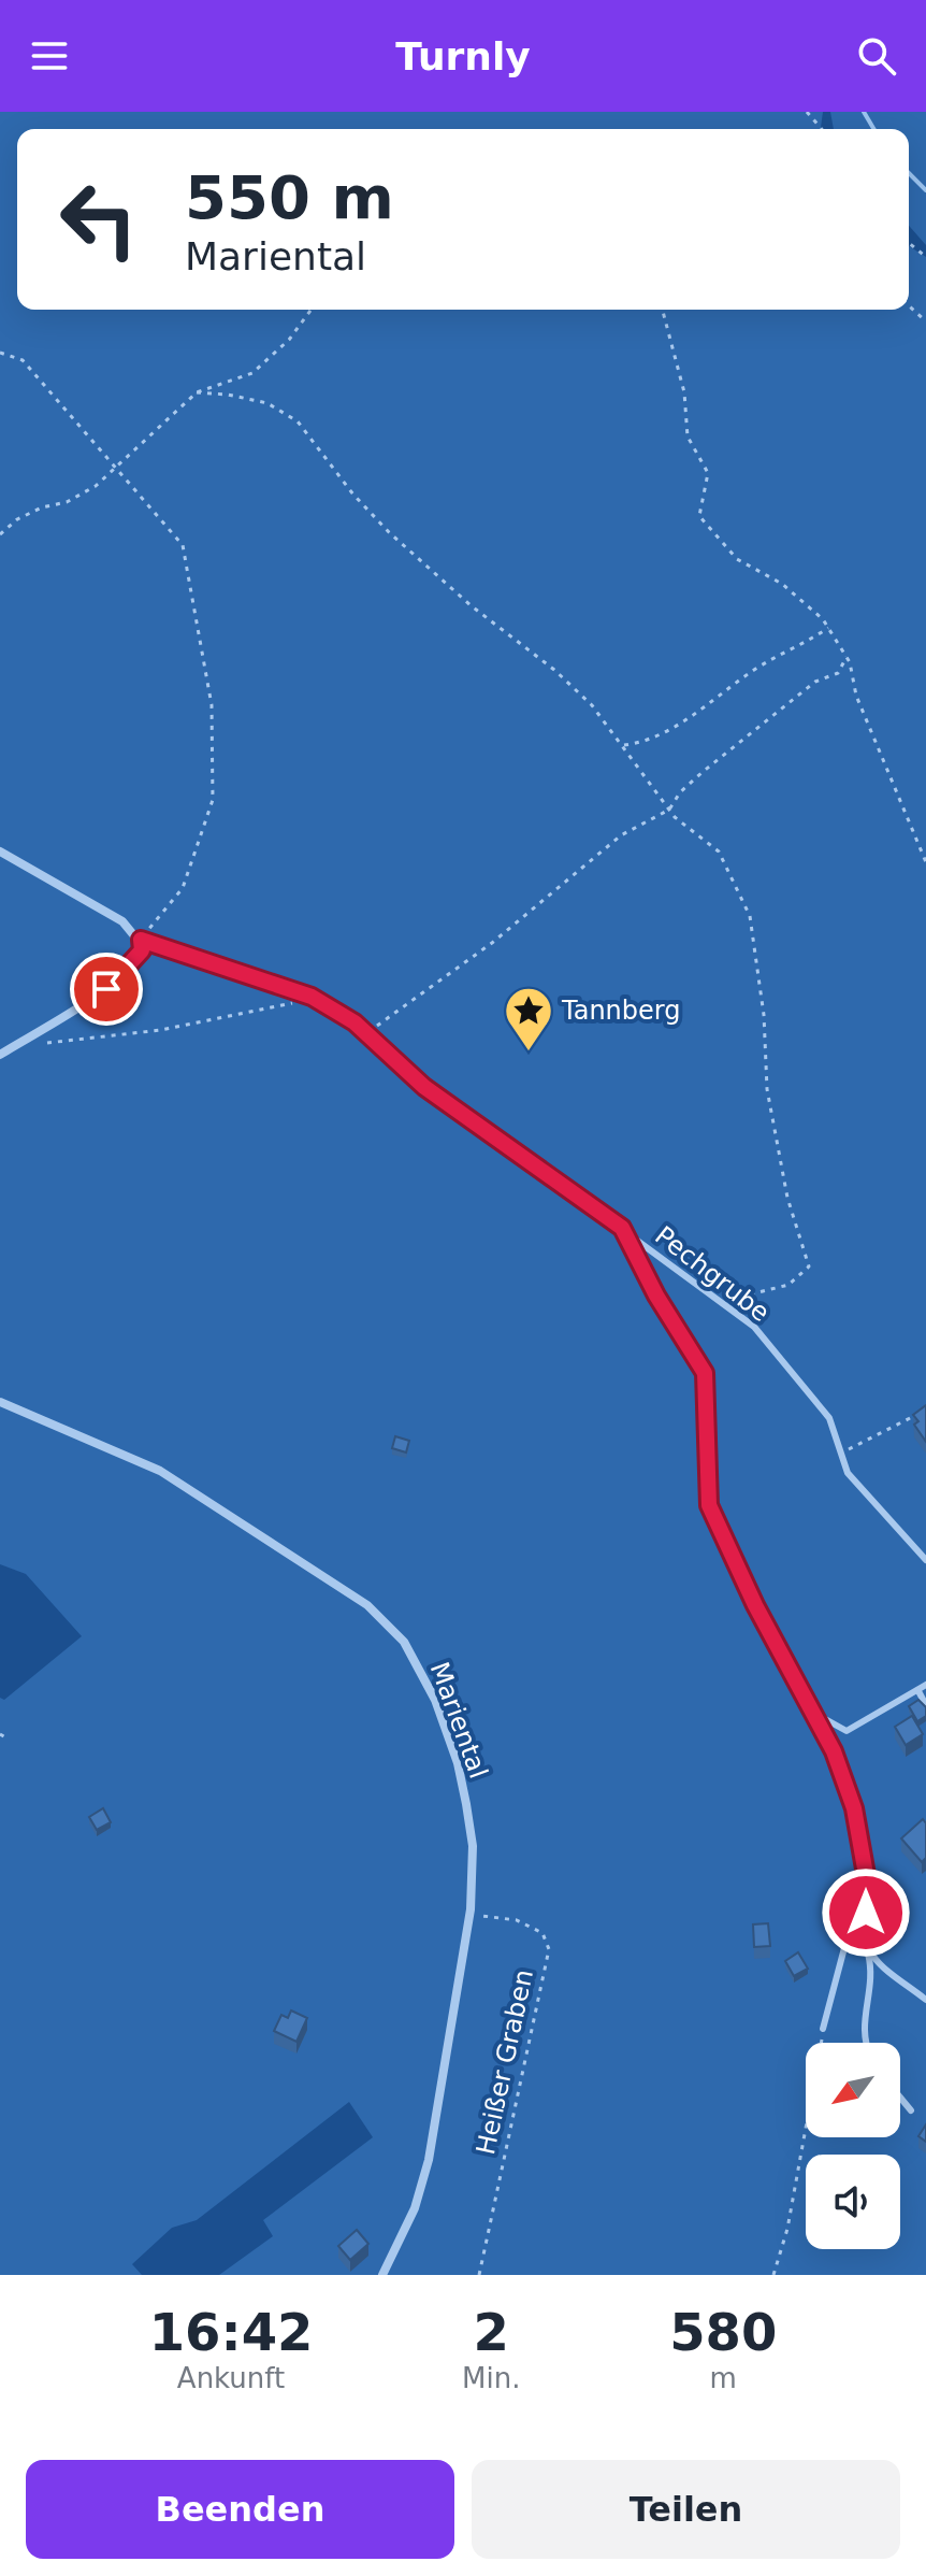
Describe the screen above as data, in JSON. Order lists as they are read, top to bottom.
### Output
{
  "streets": {
    "street": ["Mariental"],
    "lane": ["Pechgrube"],
    "path": ["Heißer Graben"]
  },
  "crossings": [
    ["Mariental", "Heißer Graben"]
  ],
  "places": {
    "place": ["Tannberg"]
  },
  "north": "bottom left",
  "page": {
    "header": "Turnly",
    "turn": ["550 m", "Mariental"],
    "eta": [
      "16:42",
      "Ankunft",
      "2",
      "Min.",
      "580",
      "m"
    ],
    "buttons": ["Beenden", "Teilen"]
  }
}
